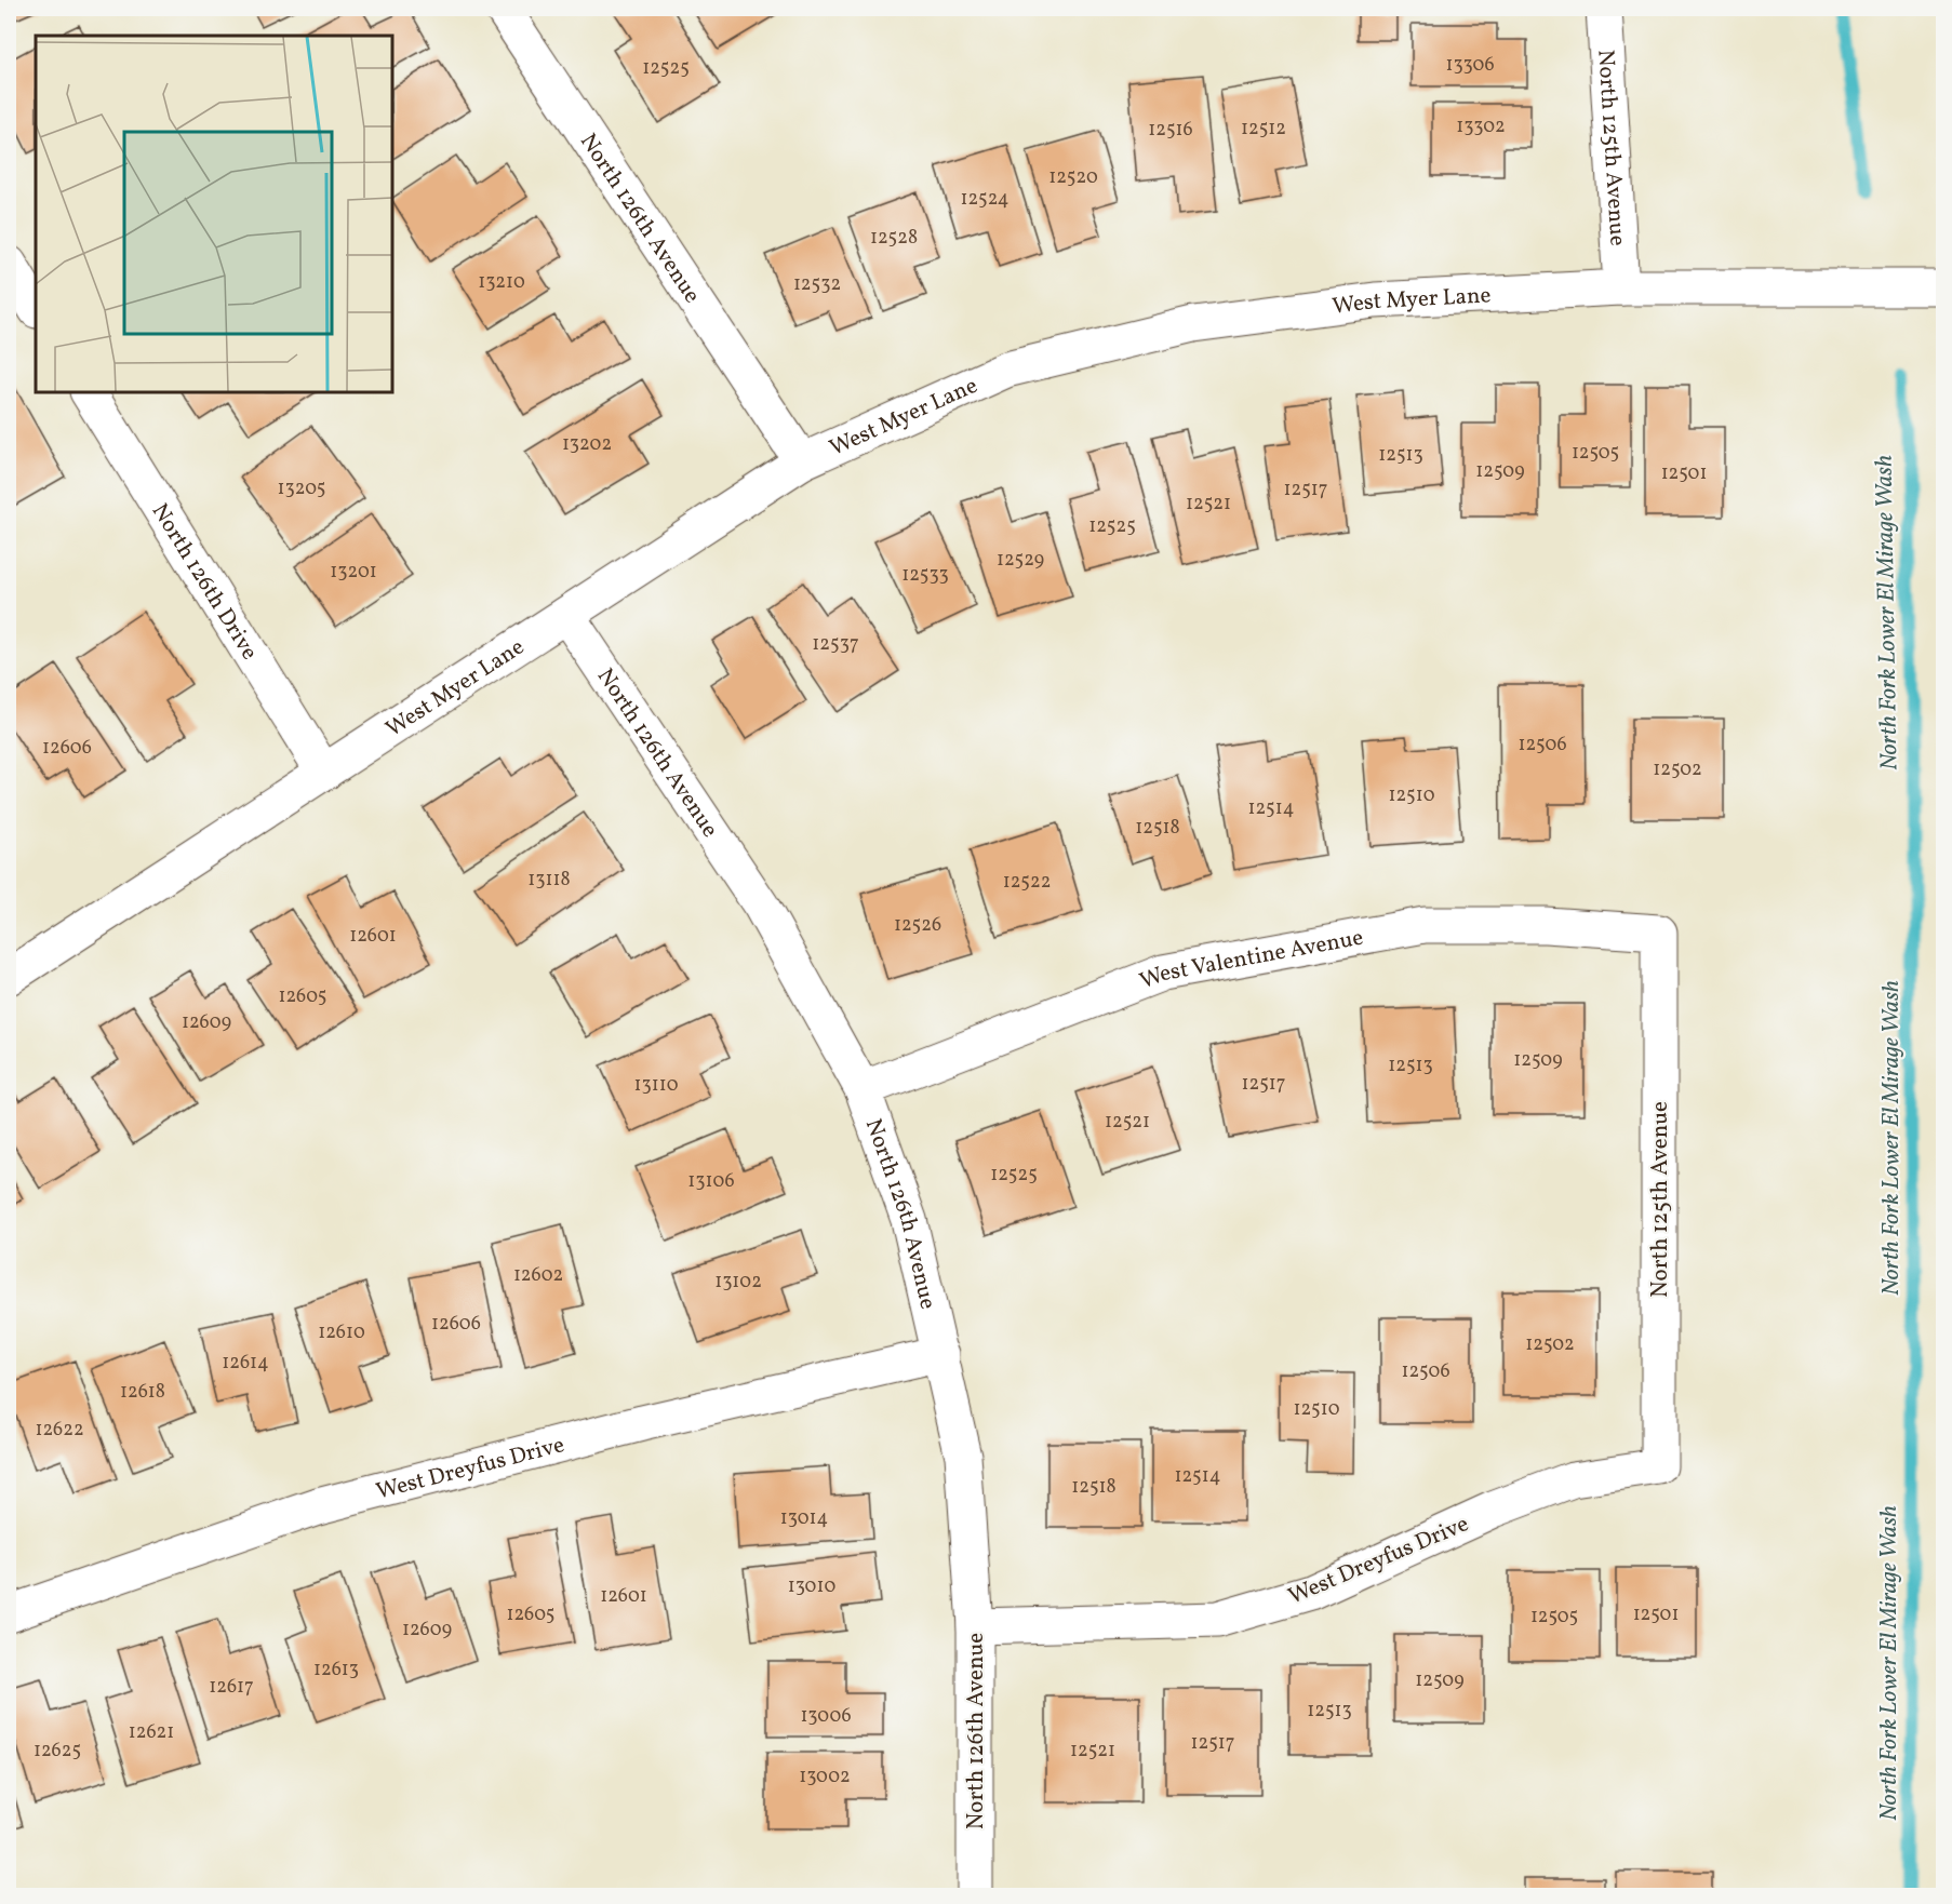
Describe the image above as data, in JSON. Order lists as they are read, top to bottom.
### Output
{
  "streets": {
    "street": [
      "North 125th Avenue",
      "North 126th Avenue",
      "West Myer Lane",
      "North 126th Drive",
      "West Valentine Avenue",
      "West Dreyfus Drive"
    ]
  },
  "crossings": [
    ["North 125th Avenue", "West Myer Lane"],
    ["North 125th Avenue", "West Valentine Avenue"],
    ["North 125th Avenue", "West Dreyfus Drive"],
    ["North 126th Avenue", "West Myer Lane"],
    ["North 126th Avenue", "West Valentine Avenue"],
    ["North 126th Avenue", "West Dreyfus Drive"],
    ["West Myer Lane", "North 126th Drive"]
  ],
  "water": ["North Fork Lower El Mirage Wash"],
  "house_numbers": [
    "13306",
    "12525",
    "13302",
    "12512",
    "12516",
    "12520",
    "12524",
    "12528",
    "13210",
    "12532",
    "13202",
    "12505",
    "12513",
    "12509",
    "12501",
    "13205",
    "12517",
    "12521",
    "12525",
    "12529",
    "13201",
    "12533",
    "12537",
    "12506",
    "12606",
    "12502",
    "12510",
    "12514",
    "12518",
    "13118",
    "12522",
    "12526",
    "12601",
    "12605",
    "12609",
    "12509",
    "12513",
    "12517",
    "13110",
    "12521",
    "12525",
    "13106",
    "12602",
    "13102",
    "12606",
    "12610",
    "12502",
    "12614",
    "12506",
    "12618",
    "12510",
    "12622",
    "12514",
    "12518",
    "13014",
    "13010",
    "12601",
    "12605",
    "12501",
    "12505",
    "12609",
    "12613",
    "12509",
    "12617",
    "12513",
    "13006",
    "12621",
    "12517",
    "12625",
    "12521",
    "13002"
  ]
}
